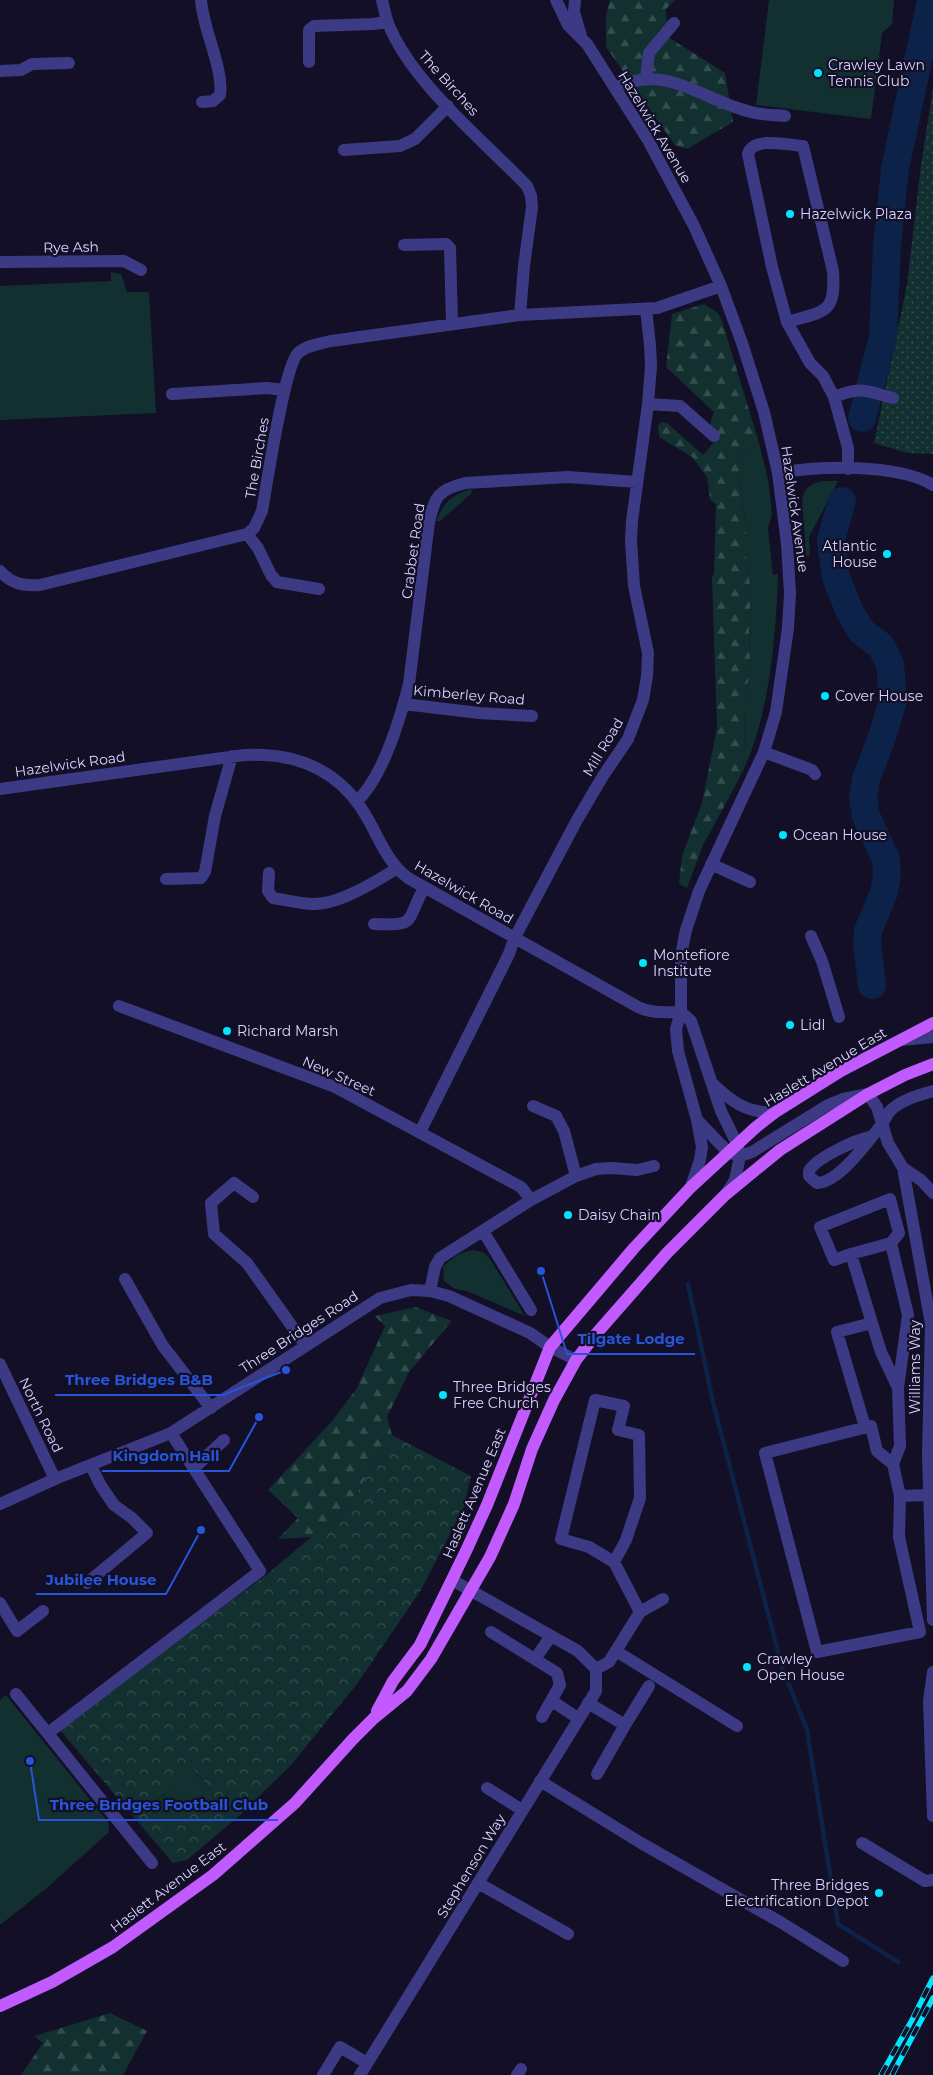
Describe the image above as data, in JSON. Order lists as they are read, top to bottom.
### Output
{
  "streets": {
    "main road": ["Haslett Avenue East"],
    "street": [
      "The Birches",
      "Hazelwick Avenue",
      "Rye Ash",
      "Crabbet Road",
      "Kimberley Road",
      "Mill Road",
      "Hazelwick Road",
      "New Street",
      "Three Bridges Road",
      "Williams Way",
      "North Road",
      "Stephenson Way"
    ]
  },
  "crossings": [
    ["The Birches", "Hazelwick Avenue"],
    ["The Birches", "Mill Road"],
    ["Hazelwick Avenue", "Hazelwick Road"],
    ["Hazelwick Avenue", "Haslett Avenue East"],
    ["Crabbet Road", "Kimberley Road"],
    ["Crabbet Road", "Mill Road"],
    ["Crabbet Road", "Hazelwick Road"],
    ["Mill Road", "Hazelwick Road"],
    ["Mill Road", "New Street"],
    ["Haslett Avenue East", "Three Bridges Road"],
    ["Haslett Avenue East", "Williams Way"],
    ["Three Bridges Road", "North Road"]
  ],
  "places": [
    "Crawley Lawn Tennis Club",
    "Hazelwick Plaza",
    "Atlantic House",
    "Cover House",
    "Ocean House",
    "Montefiore Institute",
    "Lidl",
    "Richard Marsh",
    "Daisy Chain",
    "Tilgate Lodge",
    "Three Bridges B&B",
    "Three Bridges Free Church",
    "Kingdom Hall",
    "Jubilee House",
    "Crawley Open House",
    "Three Bridges Football Club",
    "Three Bridges Electrification Depot"
  ]
}
